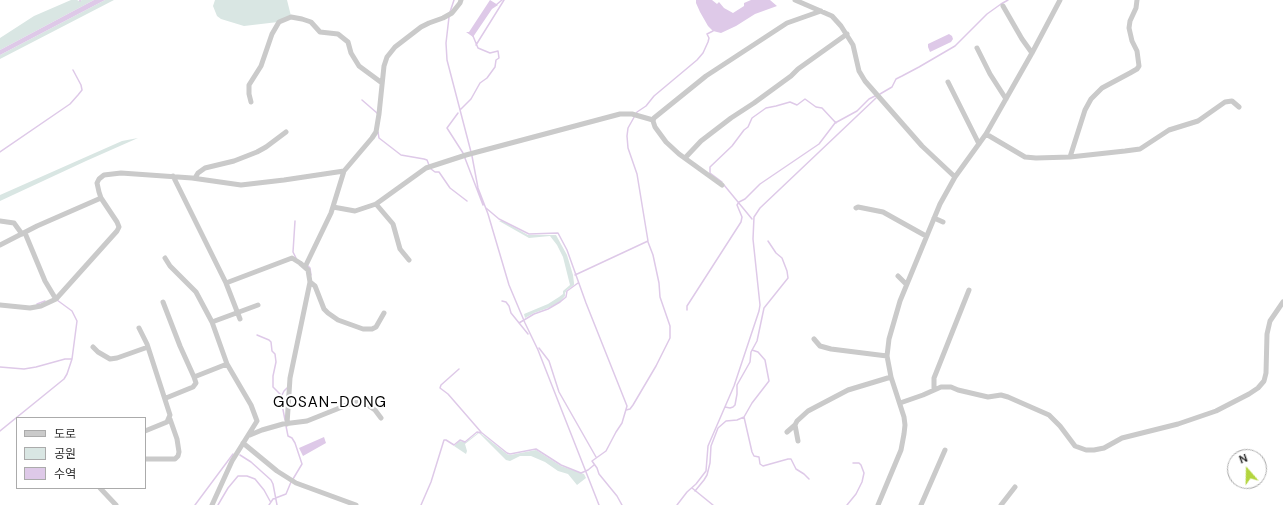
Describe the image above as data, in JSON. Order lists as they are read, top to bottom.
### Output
{
  "districts": ["GOSAN-DONG"],
  "legend": ["도로", "공원", "수역"],
  "north": "top"
}
